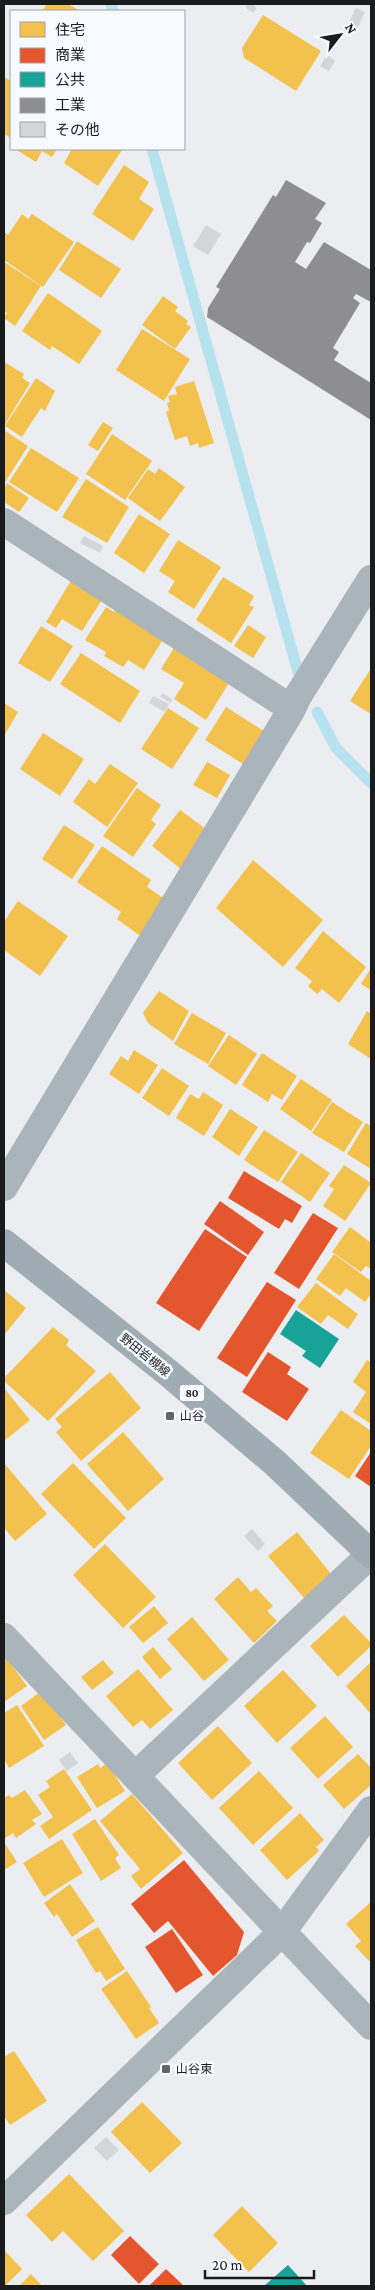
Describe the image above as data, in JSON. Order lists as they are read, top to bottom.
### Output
{
  "streets": {
    "main road": ["野田岩槻線", "80"]
  },
  "places": {
    "transit": ["山谷", "山谷東"]
  },
  "legend": [
    "住宅",
    "商業",
    "公共",
    "工業",
    "その他"
  ],
  "scale_bar": "20 m",
  "north": "top right"
}
